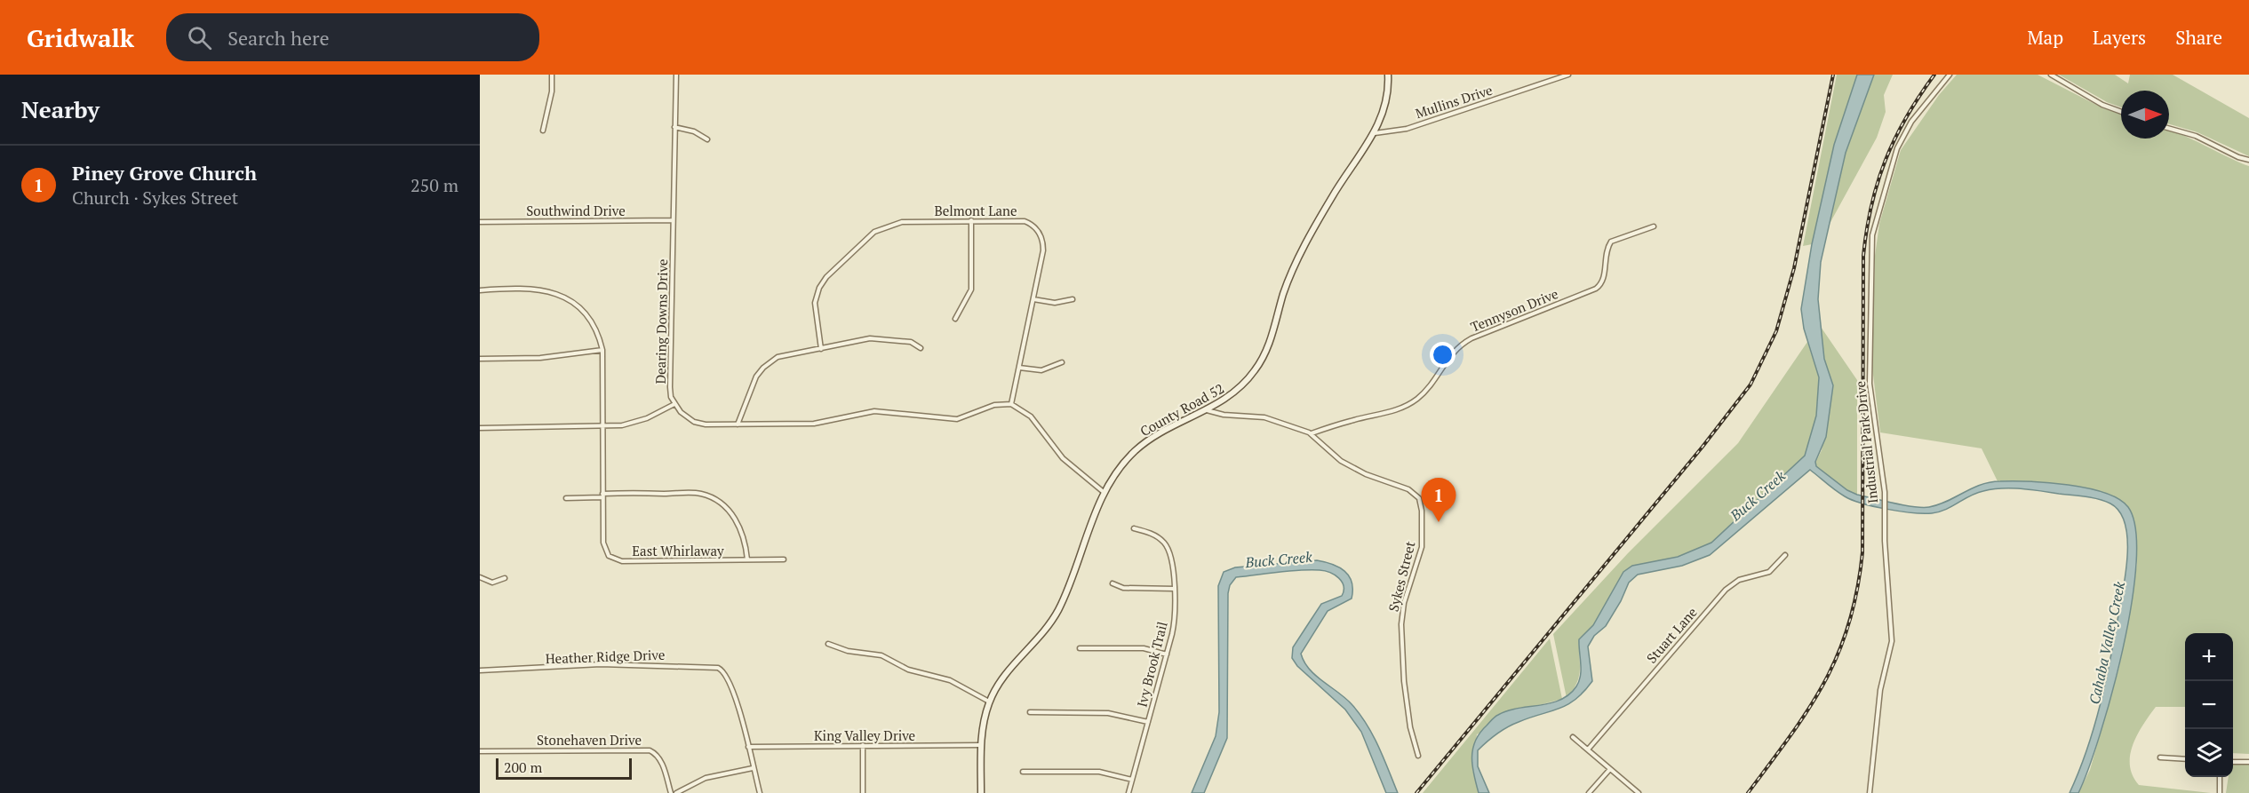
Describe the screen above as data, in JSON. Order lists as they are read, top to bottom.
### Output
{
  "streets": {
    "street": [
      "Mullins Drive",
      "Southwind Drive",
      "Belmont Lane",
      "Tennyson Drive",
      "Dearing Downs Drive",
      "County Road 52",
      "Industrial Park Drive",
      "East Whirlaway",
      "Sykes Street",
      "Stuart Lane",
      "Heather Ridge Drive",
      "Ivy Brook Trail",
      "King Valley Drive",
      "Stonehaven Drive"
    ]
  },
  "crossings": [
    ["Mullins Drive", "County Road 52"],
    ["Southwind Drive", "Dearing Downs Drive"],
    ["Tennyson Drive", "Sykes Street"],
    ["County Road 52", "King Valley Drive"],
    ["Heather Ridge Drive", "King Valley Drive"]
  ],
  "water": ["Buck Creek", "Cahaba Valley Creek"],
  "scale_bar": "200 m",
  "north": "right",
  "page": {
    "header": "Gridwalk",
    "search": "Search here",
    "nav": ["Map", "Layers", "Share"],
    "heading": "Nearby",
    "list": [
      {
        "mark": "1",
        "name": "Piney Grove Church",
        "note": "Church · Sykes Street",
        "value": "250 m"
      }
    ],
    "pins": "1",
    "map_buttons": ["+", "−"],
    "scale": "200 m"
  }
}
